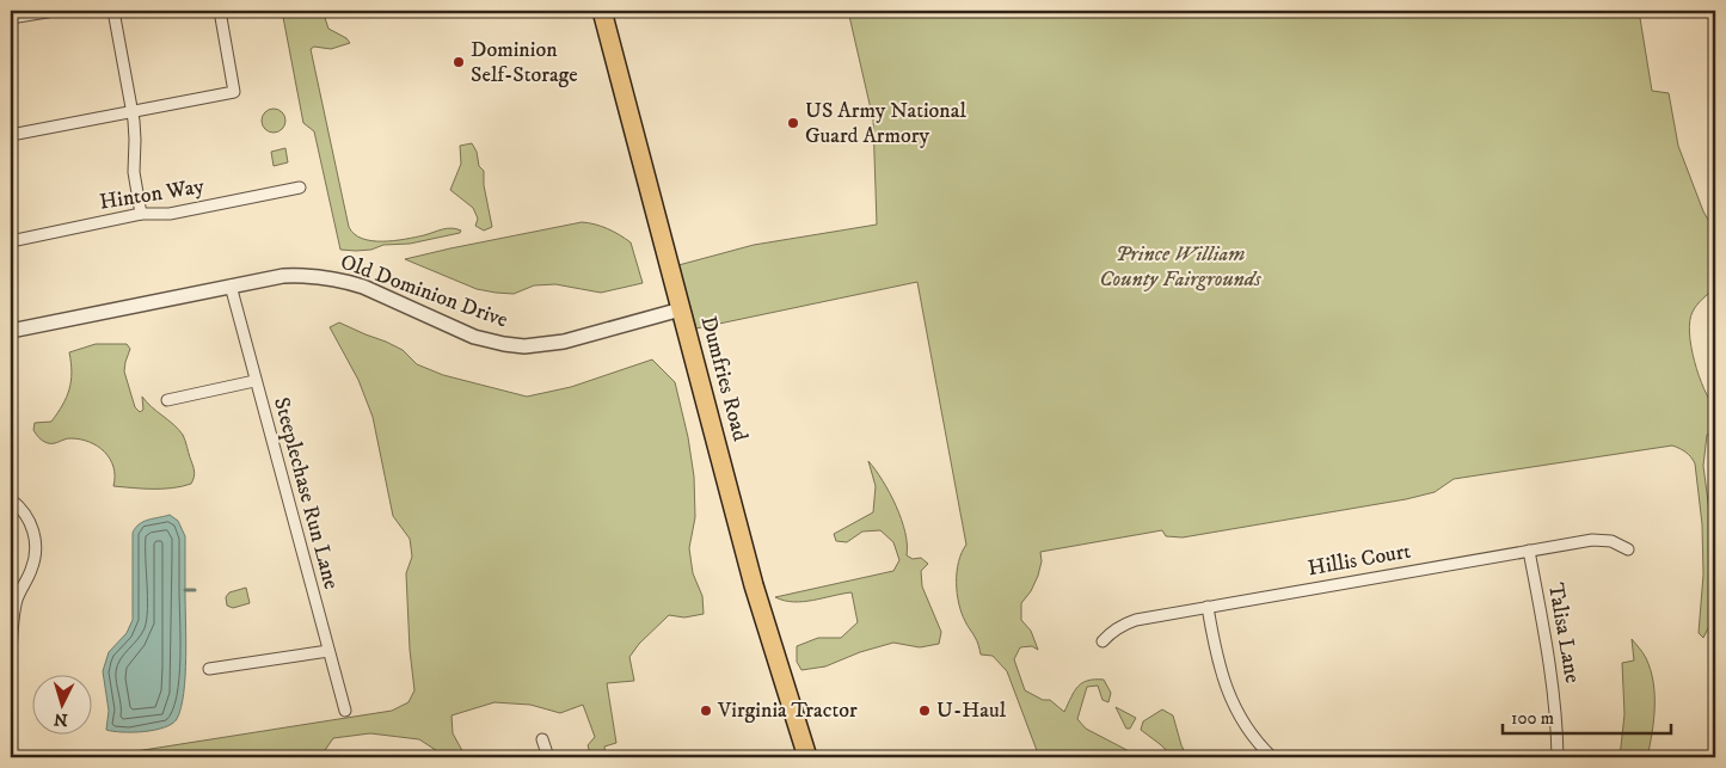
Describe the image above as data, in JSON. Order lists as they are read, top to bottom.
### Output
{
  "streets": {
    "main road": ["Dumfries Road"],
    "street": [
      "Hinton Way",
      "Old Dominion Drive",
      "Steeplechase Run Lane",
      "Hillis Court",
      "Talisa Lane"
    ]
  },
  "crossings": [
    ["Old Dominion Drive", "Dumfries Road"],
    ["Old Dominion Drive", "Steeplechase Run Lane"],
    ["Hillis Court", "Talisa Lane"]
  ],
  "parks": ["Prince William County Fairgrounds"],
  "places": [
    "Dominion Self-Storage",
    "US Army National Guard Armory",
    "Virginia Tractor",
    "U-Haul"
  ],
  "scale_bar": "100 m",
  "north": "bottom"
}
